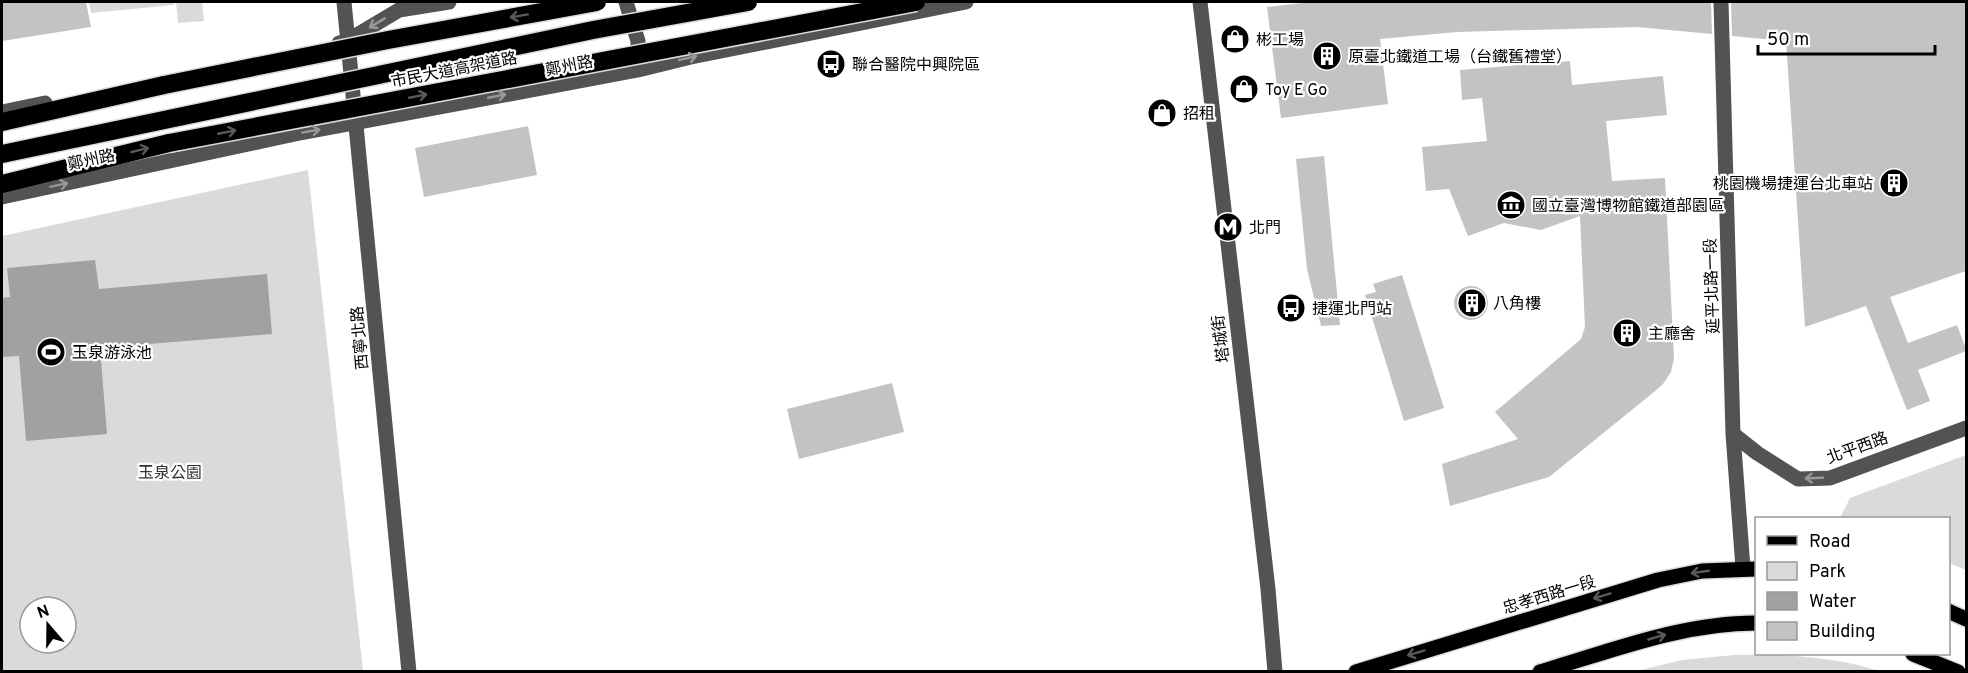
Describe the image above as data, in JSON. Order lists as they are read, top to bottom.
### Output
{
  "streets": {
    "highway": ["市民大道高架道路"],
    "main road": ["忠孝西路一段"],
    "street": [
      "鄭州路",
      "延平北路一段",
      "西寧北路",
      "塔城街",
      "北平西路"
    ]
  },
  "crossings": [
    ["鄭州路", "西寧北路"],
    ["延平北路一段", "北平西路"],
    ["延平北路一段", "忠孝西路一段"]
  ],
  "one_way": ["北平西路"],
  "parks": ["玉泉公園"],
  "places": {
    "shop": ["彬工場", "Toy E Go", "招租"],
    "building": [
      "原臺北鐵道工場（台鐵舊禮堂）",
      "桃園機場捷運台北車站",
      "八角樓",
      "主廳舍"
    ],
    "bus stop": ["聯合醫院中興院區", "捷運北門站"],
    "museum": ["國立臺灣博物館鐵道部園區"],
    "metro station": ["北門"],
    "sports": ["玉泉游泳池"]
  },
  "legend": [
    "Road",
    "Park",
    "Water",
    "Building"
  ],
  "scale_bar": "50 m",
  "north": "top"
}
